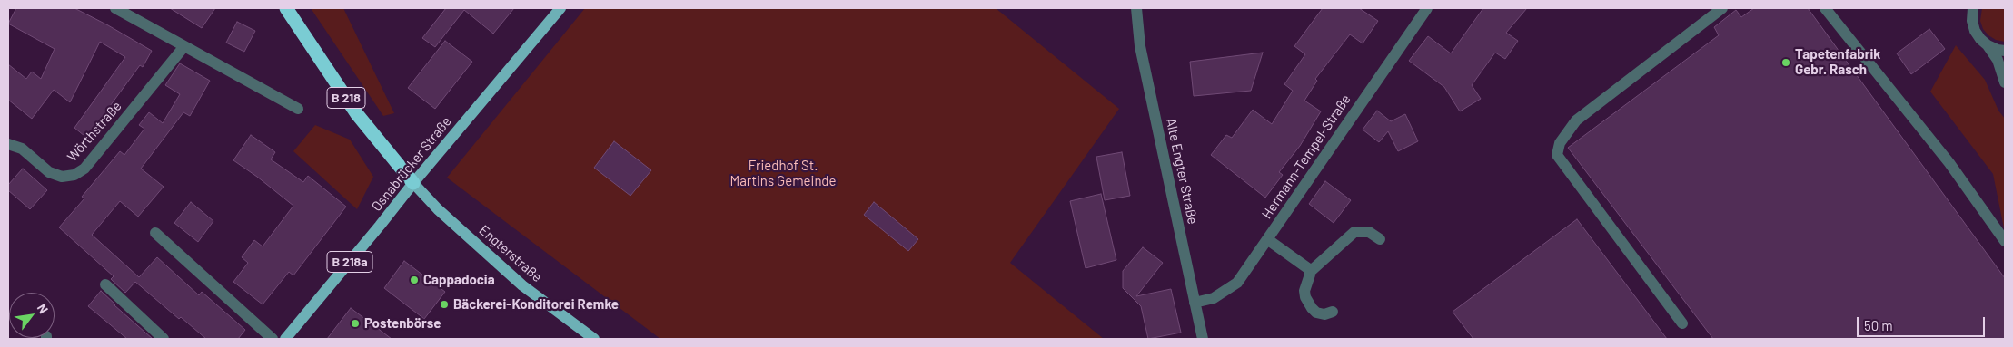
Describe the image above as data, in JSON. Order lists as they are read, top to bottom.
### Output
{
  "streets": {
    "highway": ["B 218"],
    "main road": ["Osnabrücker Straße", "Engterstraße", "B 218a"],
    "street": ["Wörthstraße", "Hermann-Tempel-Straße", "Alte Engter Straße"]
  },
  "crossings": [
    ["B 218", "Osnabrücker Straße"],
    ["B 218", "Engterstraße"],
    ["Hermann-Tempel-Straße", "Alte Engter Straße"],
    ["Osnabrücker Straße", "Engterstraße"]
  ],
  "parks": ["Friedhof St. Martins Gemeinde"],
  "places": [
    "Tapetenfabrik Gebr. Rasch",
    "Cappadocia",
    "Bäckerei-Konditorei Remke",
    "Postenbörse"
  ],
  "scale_bar": "50 m",
  "north": "top right"
}
